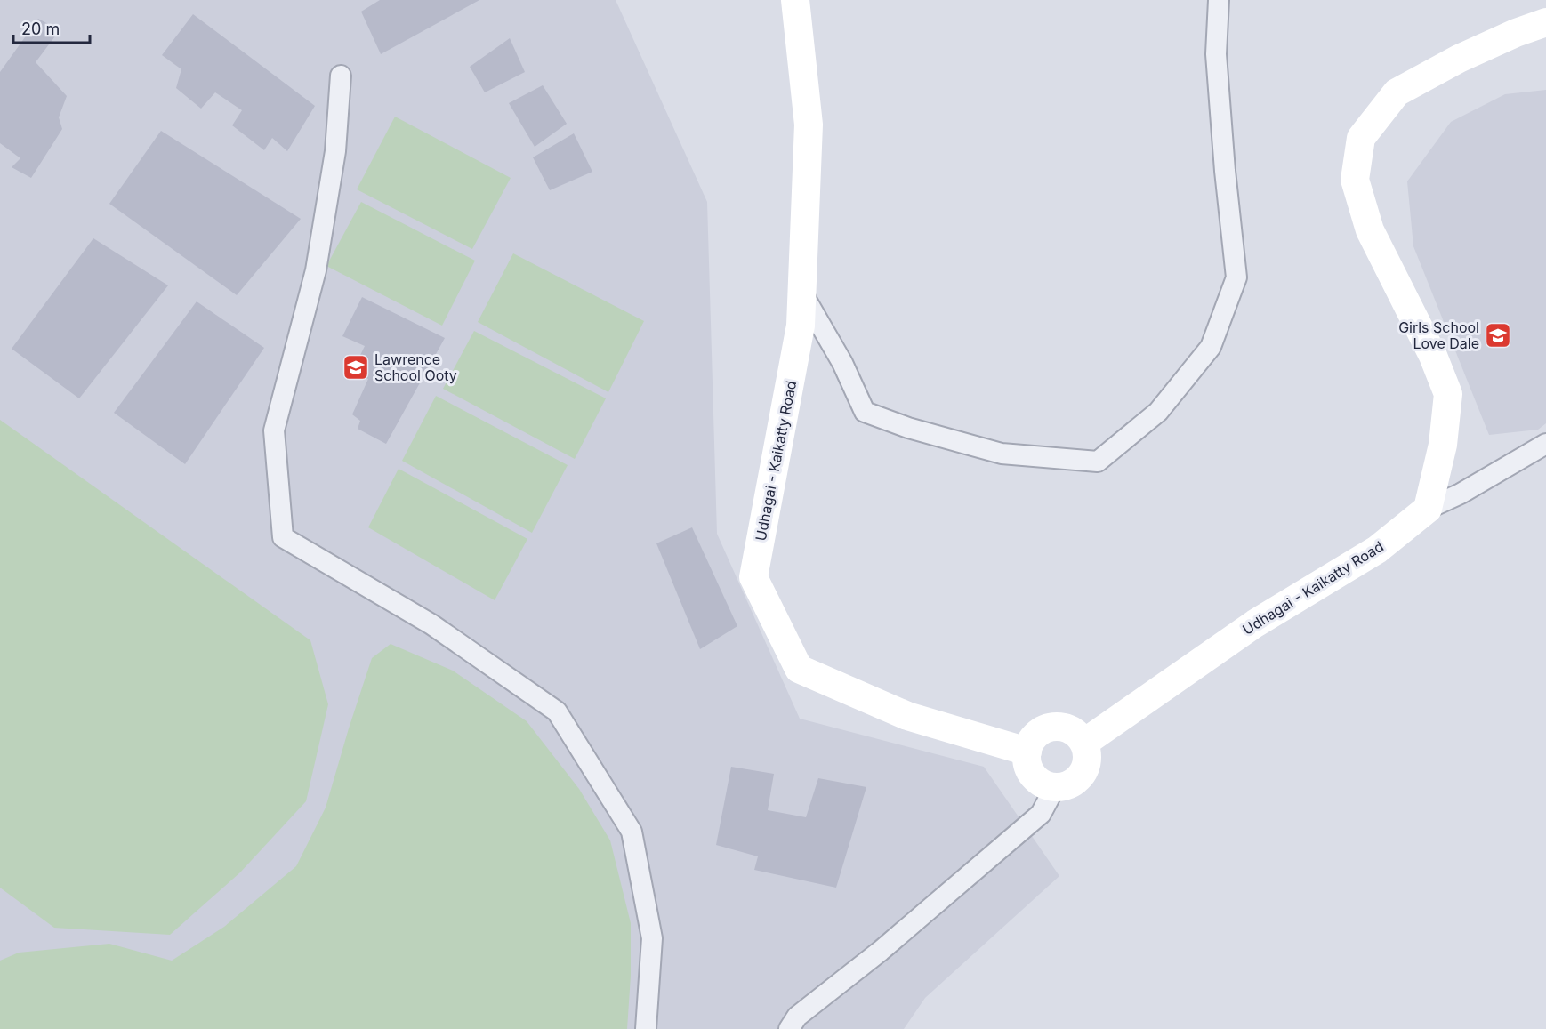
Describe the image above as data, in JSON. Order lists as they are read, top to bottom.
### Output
{
  "streets": {
    "main road": ["Udhagai - Kaikatty Road"]
  },
  "places": {
    "school or university": ["Girls School Love Dale", "Lawrence School Ooty"]
  },
  "scale_bar": "20 m"
}
